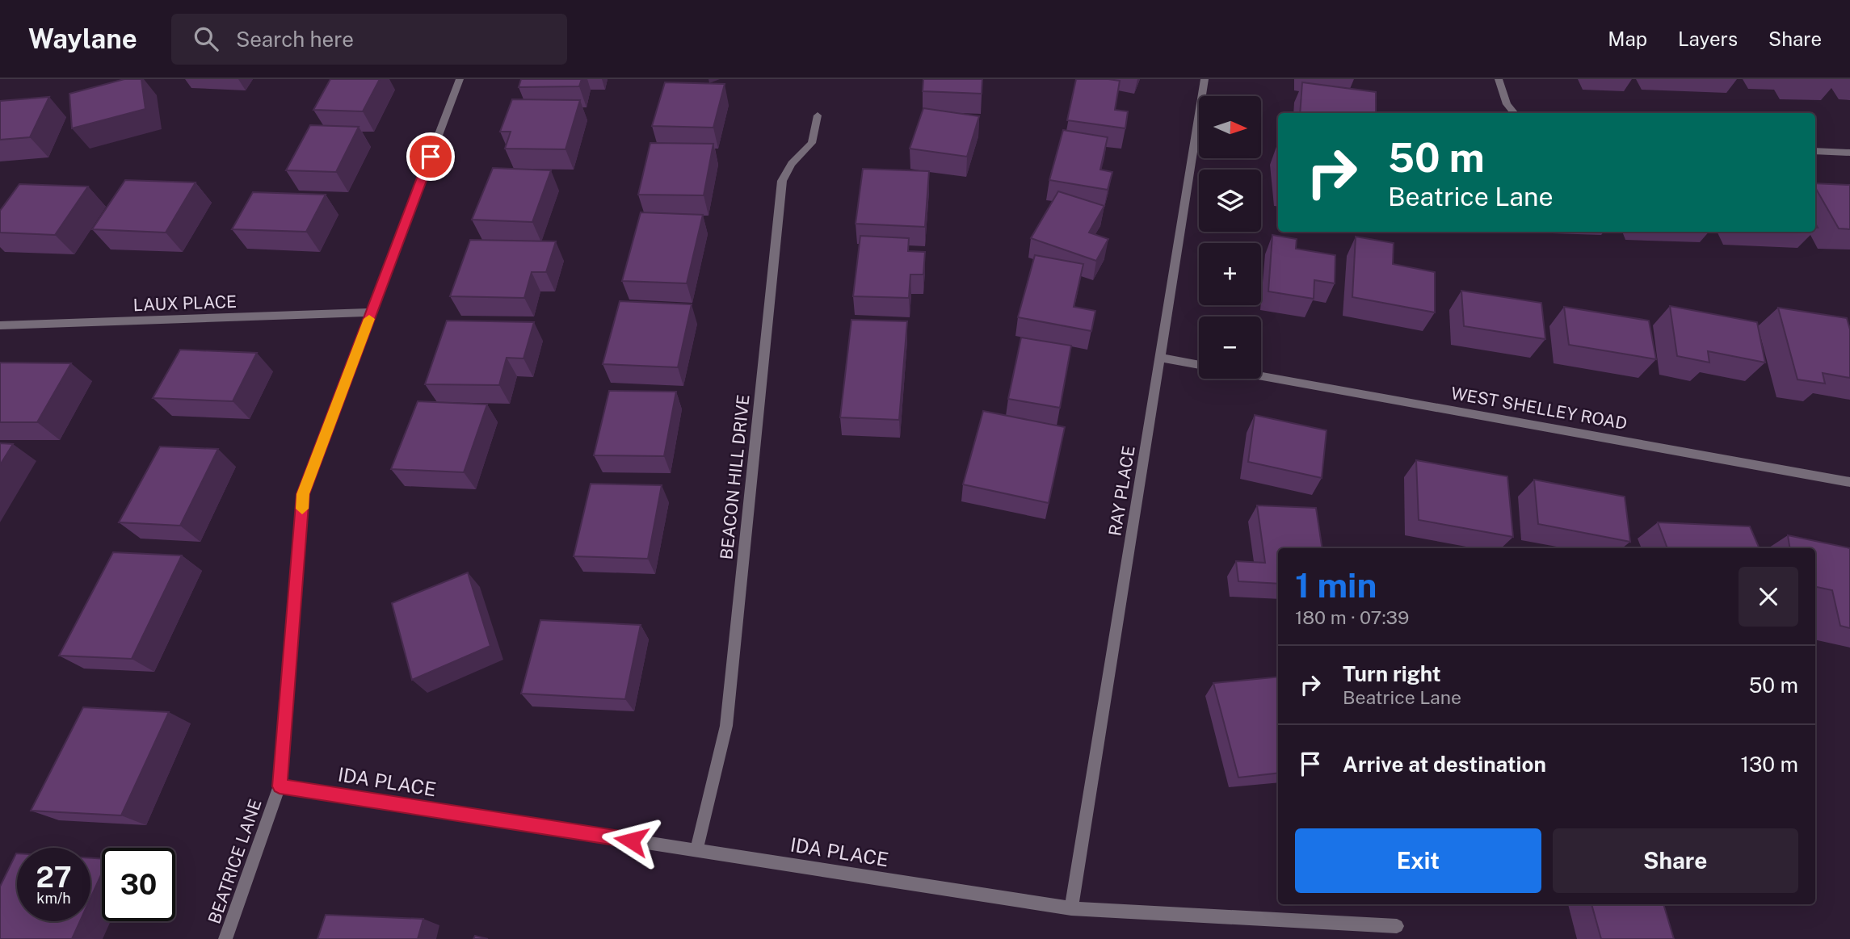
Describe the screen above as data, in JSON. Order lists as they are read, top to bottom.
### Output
{
  "streets": {
    "street": [
      "LAUX PLACE",
      "WEST SHELLEY ROAD",
      "BEACON HILL DRIVE",
      "RAY PLACE",
      "IDA PLACE",
      "BEATRICE LANE"
    ]
  },
  "crossings": [
    ["LAUX PLACE", "BEATRICE LANE"],
    ["BEACON HILL DRIVE", "IDA PLACE"],
    ["RAY PLACE", "IDA PLACE"],
    ["IDA PLACE", "BEATRICE LANE"]
  ],
  "north": "right",
  "page": {
    "header": "Waylane",
    "search": "Search here",
    "nav": ["Map", "Layers", "Share"],
    "map_buttons": ["+", "−"],
    "turn": ["50 m", "Beatrice Lane"],
    "heading": ["1 min", "180 m · 07:39"],
    "list": [
      {
        "name": "Turn right",
        "note": "Beatrice Lane",
        "value": "50 m"
      },
      {
        "name": "Arrive at destination",
        "value": "130 m"
      }
    ],
    "buttons": ["Exit", "Share"],
    "speed": "27 km/h",
    "limit": "30"
  }
}
